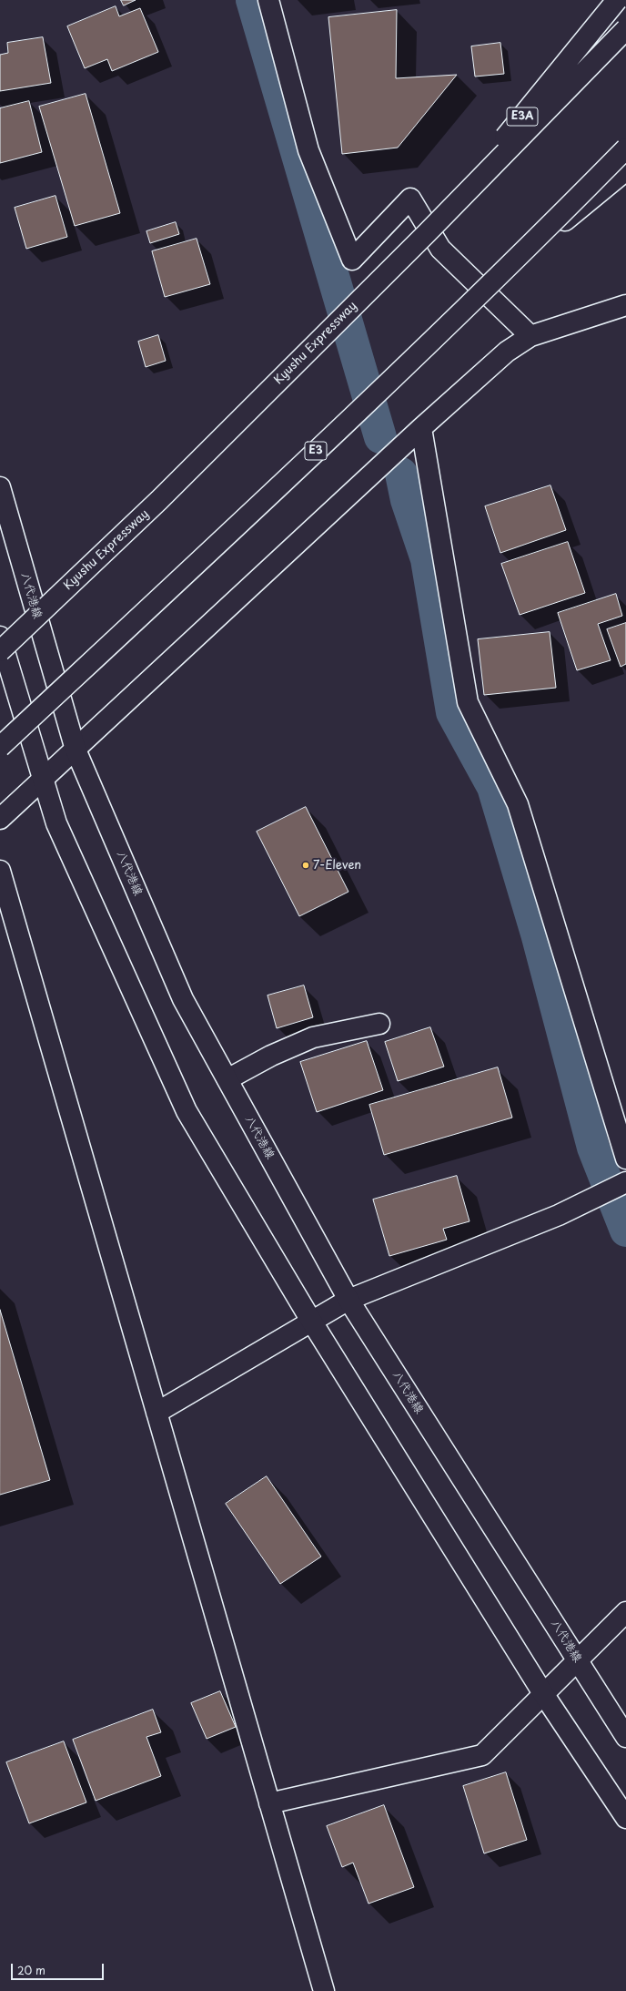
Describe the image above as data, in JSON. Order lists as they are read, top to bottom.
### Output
{
  "streets": {
    "main road": [
      "E3A",
      "Kyushu Expressway",
      "E3",
      "八代港線"
    ]
  },
  "crossings": [
    ["E3A", "Kyushu Expressway"]
  ],
  "places": ["7-Eleven"],
  "scale_bar": "20 m"
}
